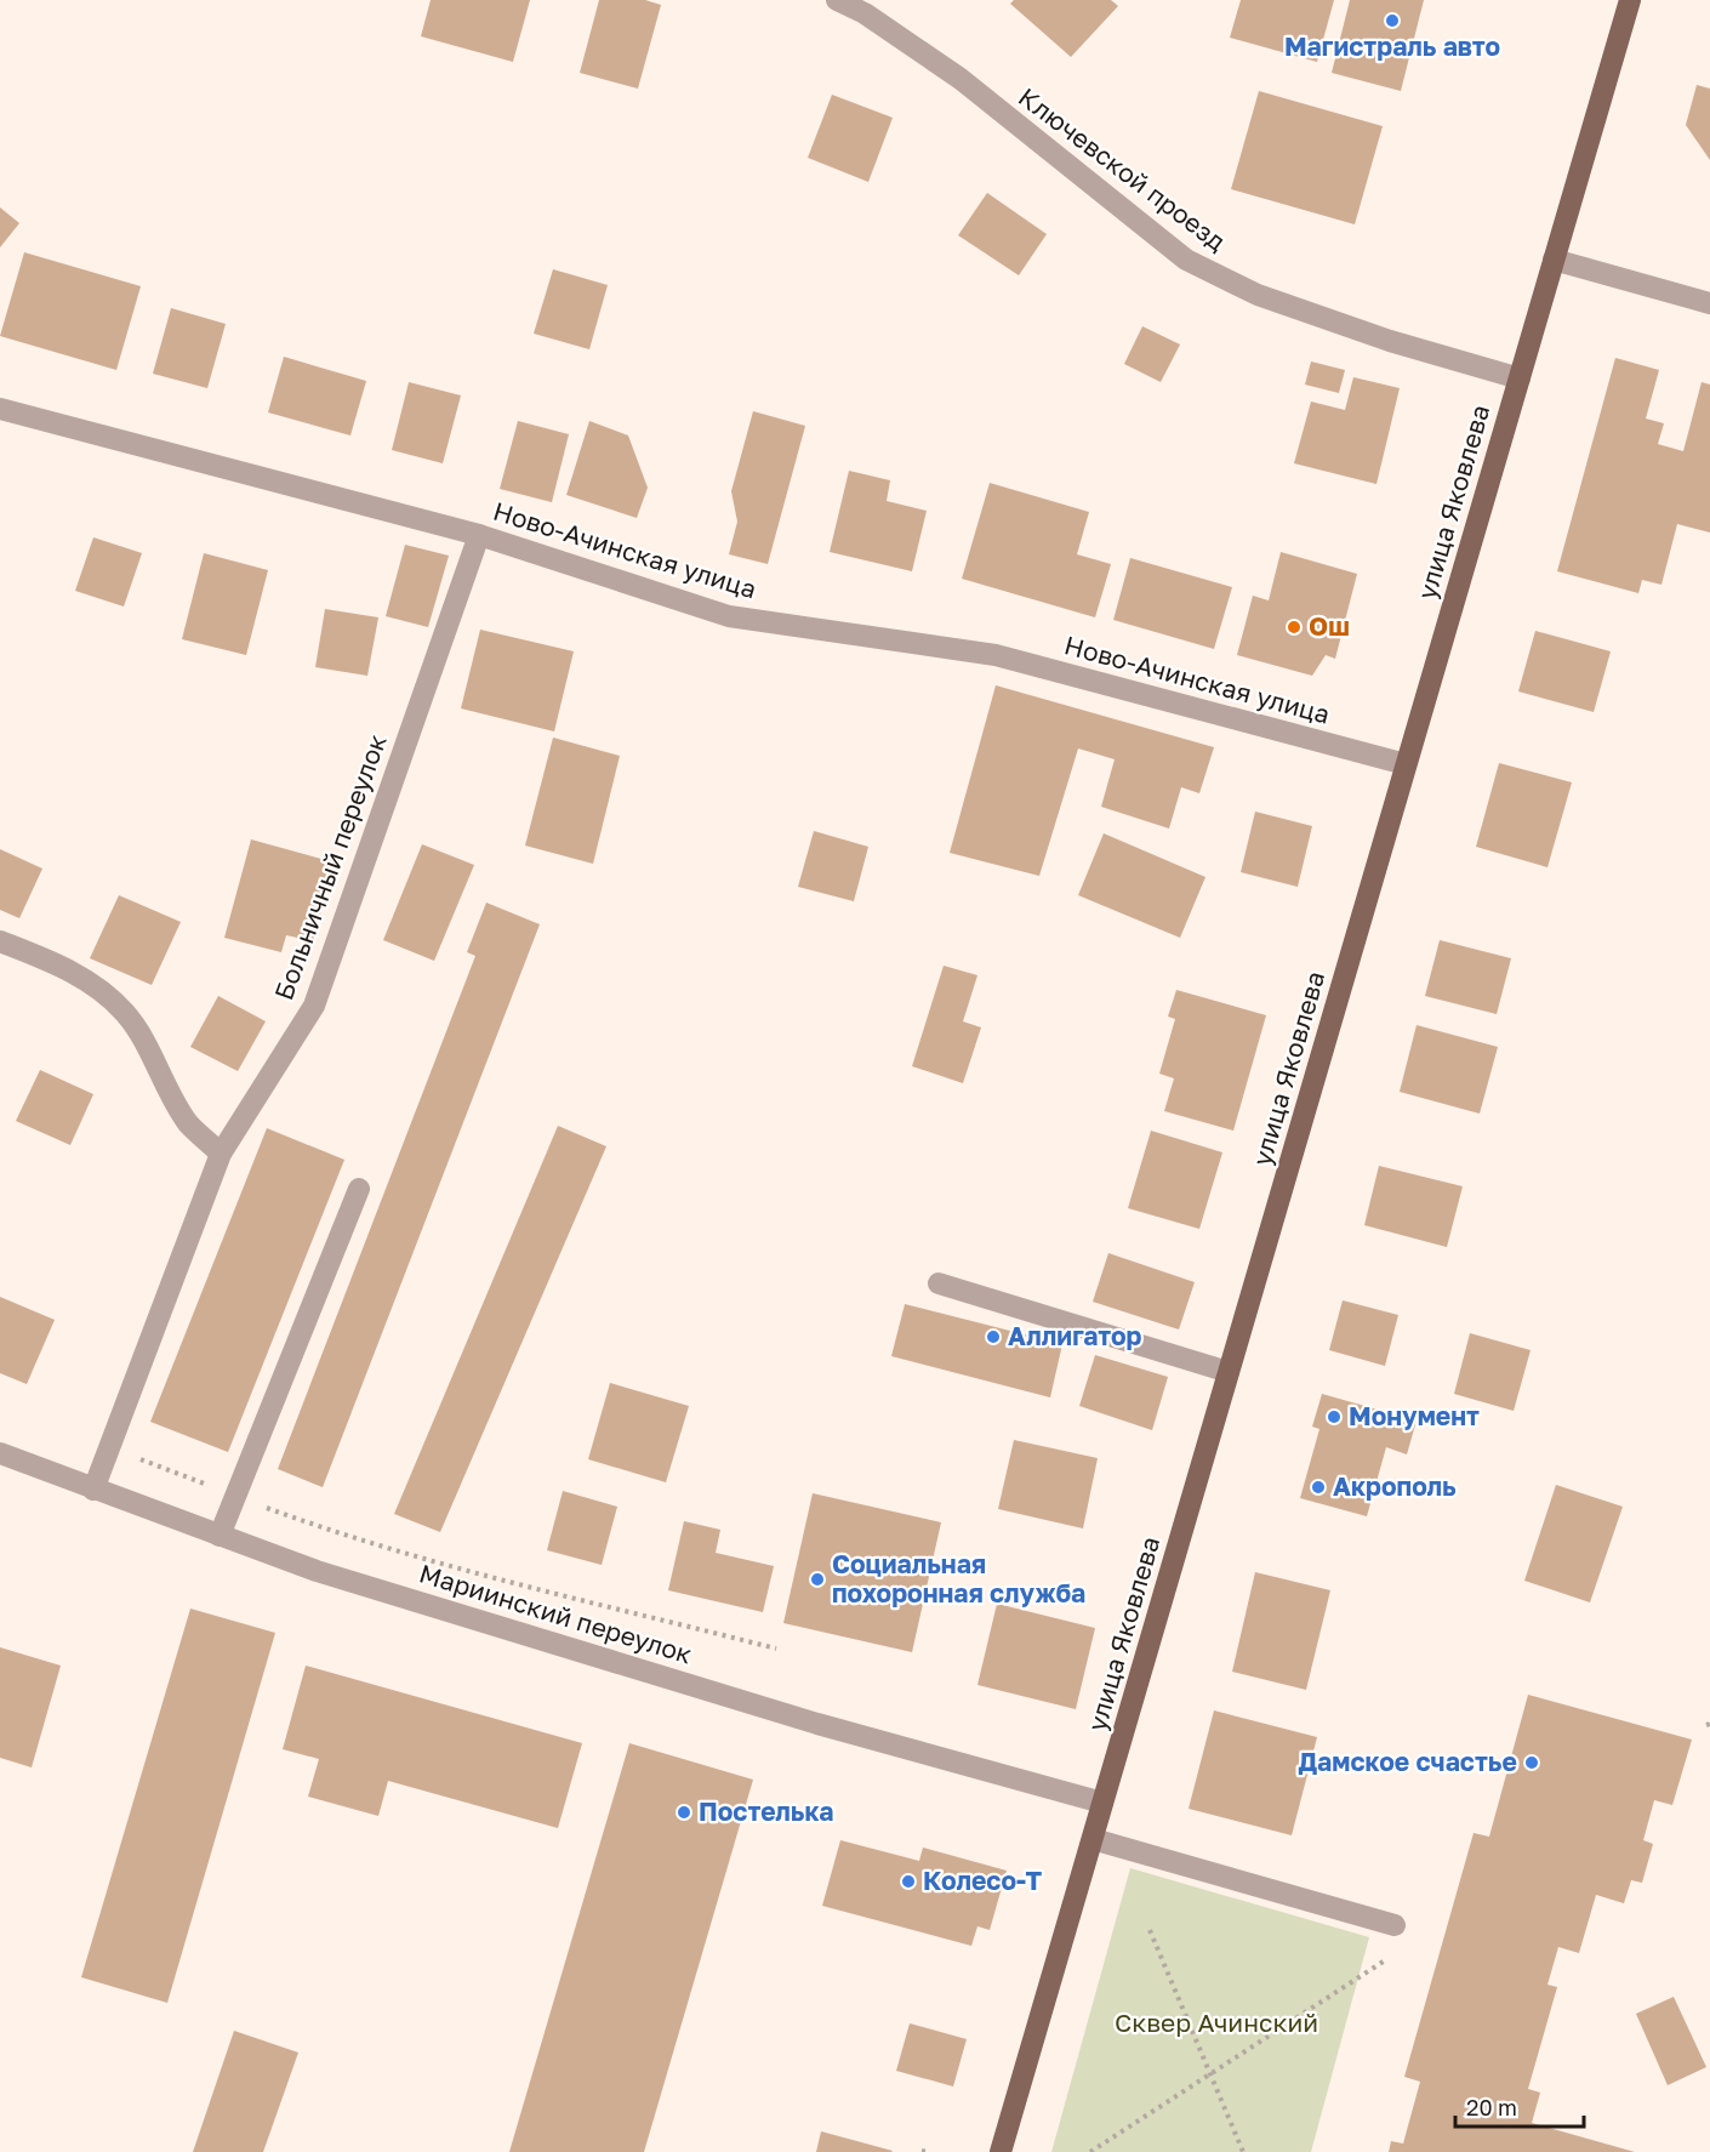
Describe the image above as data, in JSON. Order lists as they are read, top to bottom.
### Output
{
  "streets": {
    "main road": ["улица Яковлева"],
    "street": [
      "Ключевской проезд",
      "Ново-Ачинская улица",
      "Больничный переулок",
      "Мариинский переулок"
    ]
  },
  "crossings": [
    ["Ключевской проезд", "улица Яковлева"],
    ["улица Яковлева", "Ново-Ачинская улица"],
    ["улица Яковлева", "Мариинский переулок"],
    ["Ново-Ачинская улица", "Больничный переулок"],
    ["Больничный переулок", "Мариинский переулок"]
  ],
  "parks": ["Сквер Ачинский"],
  "places": [
    "Магистраль авто",
    "Ош",
    "Аллигатор",
    "Монумент",
    "Акрополь",
    "Социальная похоронная служба",
    "Дамское счастье",
    "Постелька",
    "Колесо-Т"
  ],
  "scale_bar": "20 m"
}
